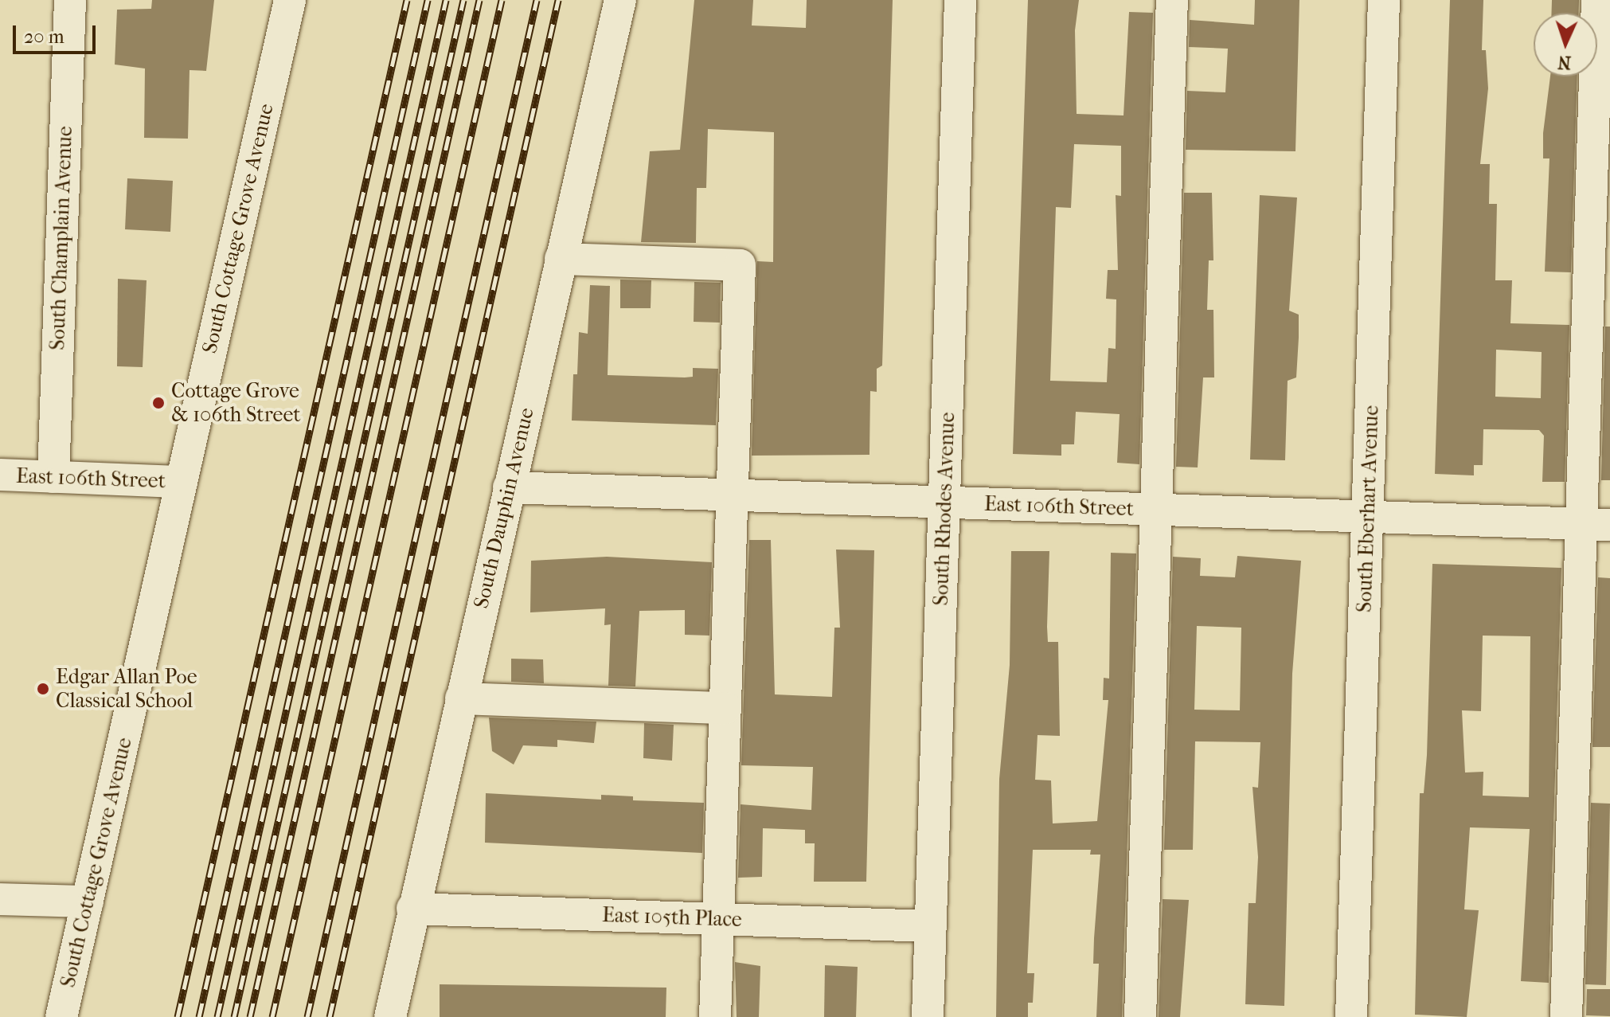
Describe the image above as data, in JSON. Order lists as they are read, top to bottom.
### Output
{
  "streets": {
    "street": [
      "South Cottage Grove Avenue",
      "South Champlain Avenue",
      "East 106th Street",
      "South Dauphin Avenue",
      "South Rhodes Avenue",
      "South Eberhart Avenue",
      "East 105th Place"
    ]
  },
  "crossings": [
    ["South Cottage Grove Avenue", "East 106th Street"],
    ["South Champlain Avenue", "East 106th Street"],
    ["East 106th Street", "South Dauphin Avenue"],
    ["East 106th Street", "South Rhodes Avenue"],
    ["East 106th Street", "South Eberhart Avenue"],
    ["South Dauphin Avenue", "East 105th Place"],
    ["South Rhodes Avenue", "East 105th Place"]
  ],
  "places": ["Cottage Grove & 106th Street", "Edgar Allan Poe Classical School"],
  "scale_bar": "20 m",
  "north": "bottom"
}
